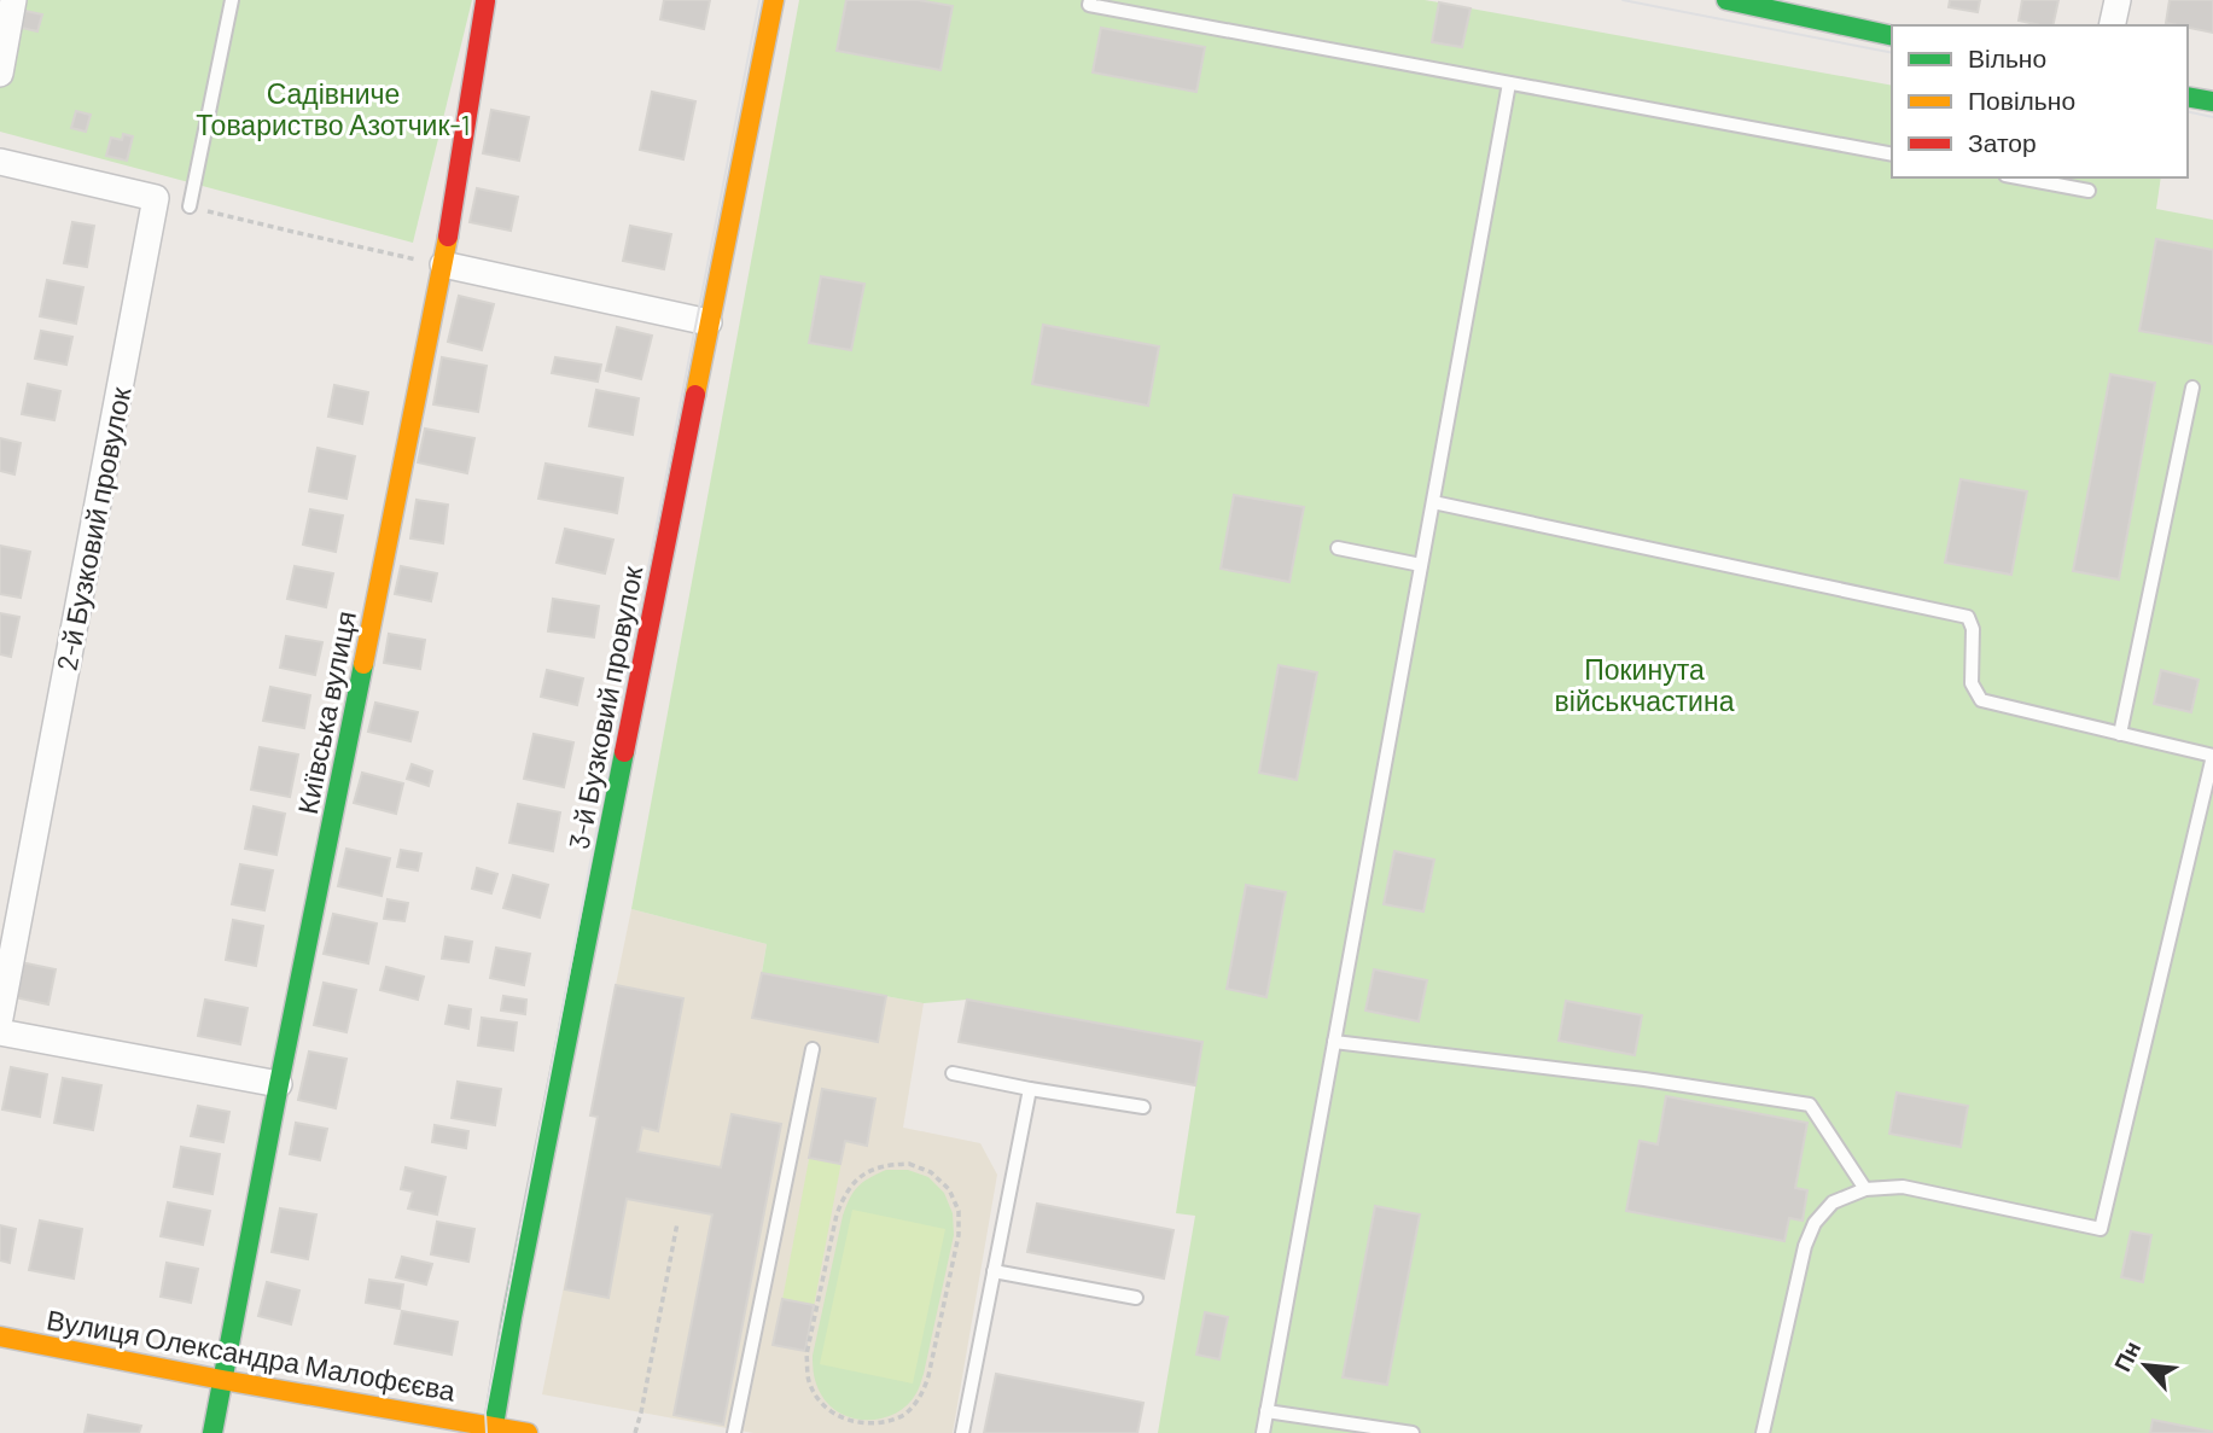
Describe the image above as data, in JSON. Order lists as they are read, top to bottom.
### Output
{
  "streets": {
    "street": [
      "2-й Бузковий провулок",
      "3-й Бузковий провулок",
      "Київська вулиця",
      "Вулиця Олександра Малофєєва"
    ]
  },
  "crossings": [
    ["3-й Бузковий провулок", "Вулиця Олександра Малофєєва"],
    ["Київська вулиця", "Вулиця Олександра Малофєєва"]
  ],
  "parks": ["Садівниче Товариство Азотчик-1", "Покинута військчастина"],
  "legend": ["Вільно", "Повільно", "Затор"],
  "north": "top left"
}
